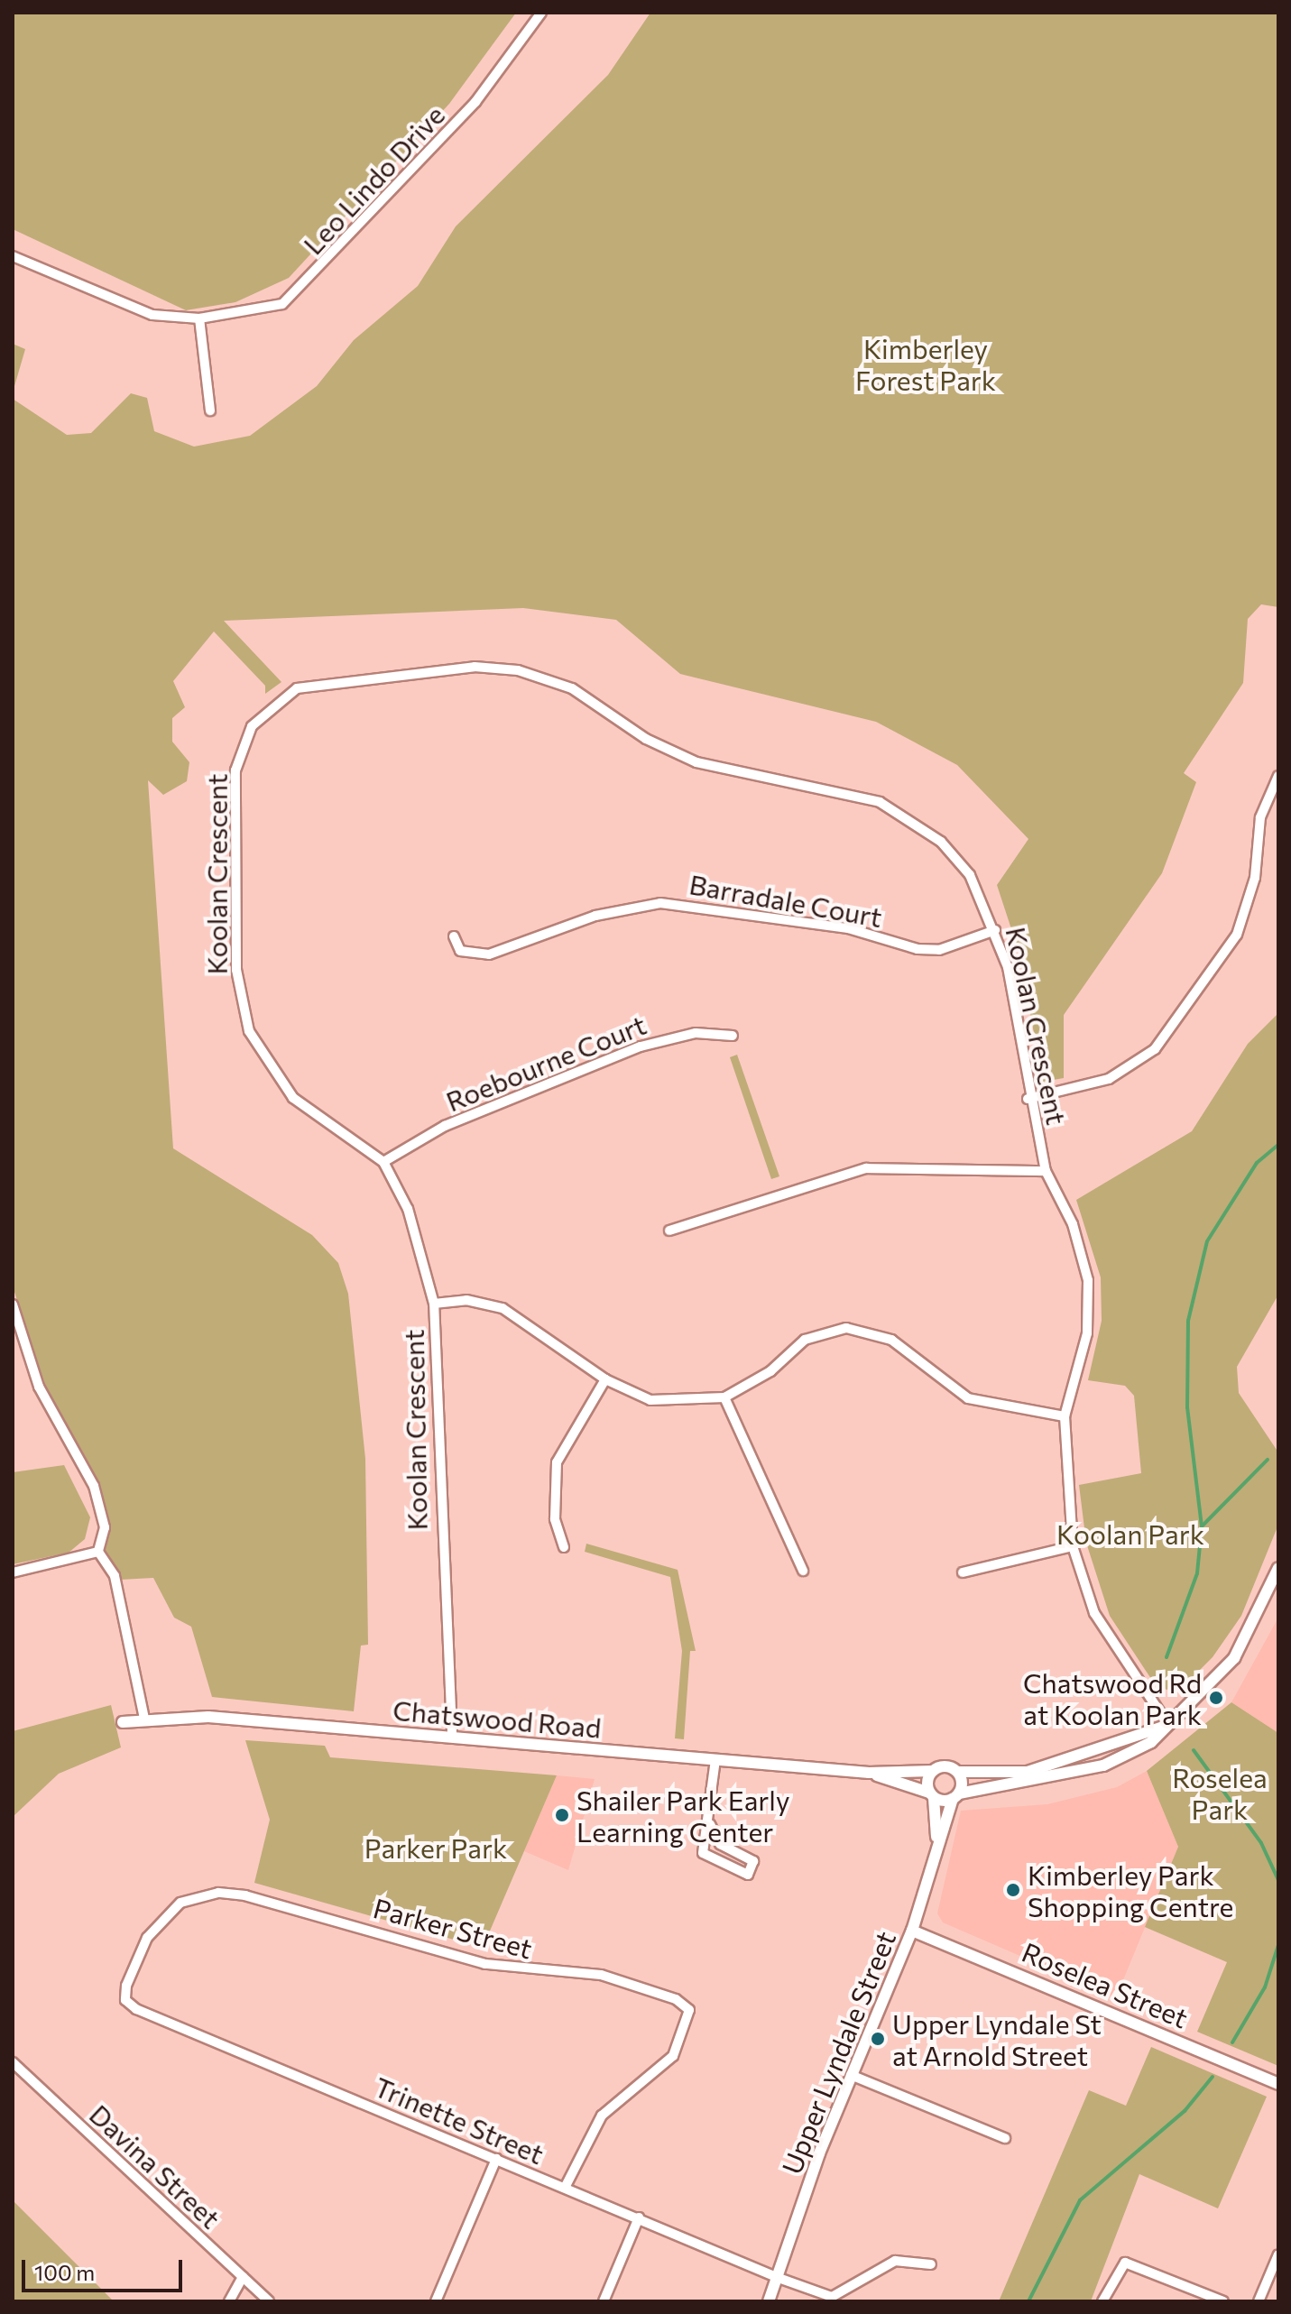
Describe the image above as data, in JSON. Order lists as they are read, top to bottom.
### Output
{
  "streets": {
    "street": [
      "Leo Lindo Drive",
      "Koolan Crescent",
      "Barradale Court",
      "Roebourne Court",
      "Chatswood Road",
      "Parker Street",
      "Roselea Street",
      "Upper Lyndale Street",
      "Trinette Street",
      "Davina Street"
    ]
  },
  "crossings": [
    ["Koolan Crescent", "Barradale Court"],
    ["Koolan Crescent", "Roebourne Court"],
    ["Koolan Crescent", "Chatswood Road"],
    ["Chatswood Road", "Upper Lyndale Street"],
    ["Parker Street", "Trinette Street"],
    ["Roselea Street", "Upper Lyndale Street"],
    ["Upper Lyndale Street", "Trinette Street"]
  ],
  "parks": [
    "Kimberley Forest Park",
    "Koolan Park",
    "Roselea Park",
    "Parker Park"
  ],
  "places": [
    "Chatswood Rd at Koolan Park",
    "Shailer Park Early Learning Center",
    "Kimberley Park Shopping Centre",
    "Upper Lyndale St at Arnold Street"
  ],
  "scale_bar": "100 m"
}
